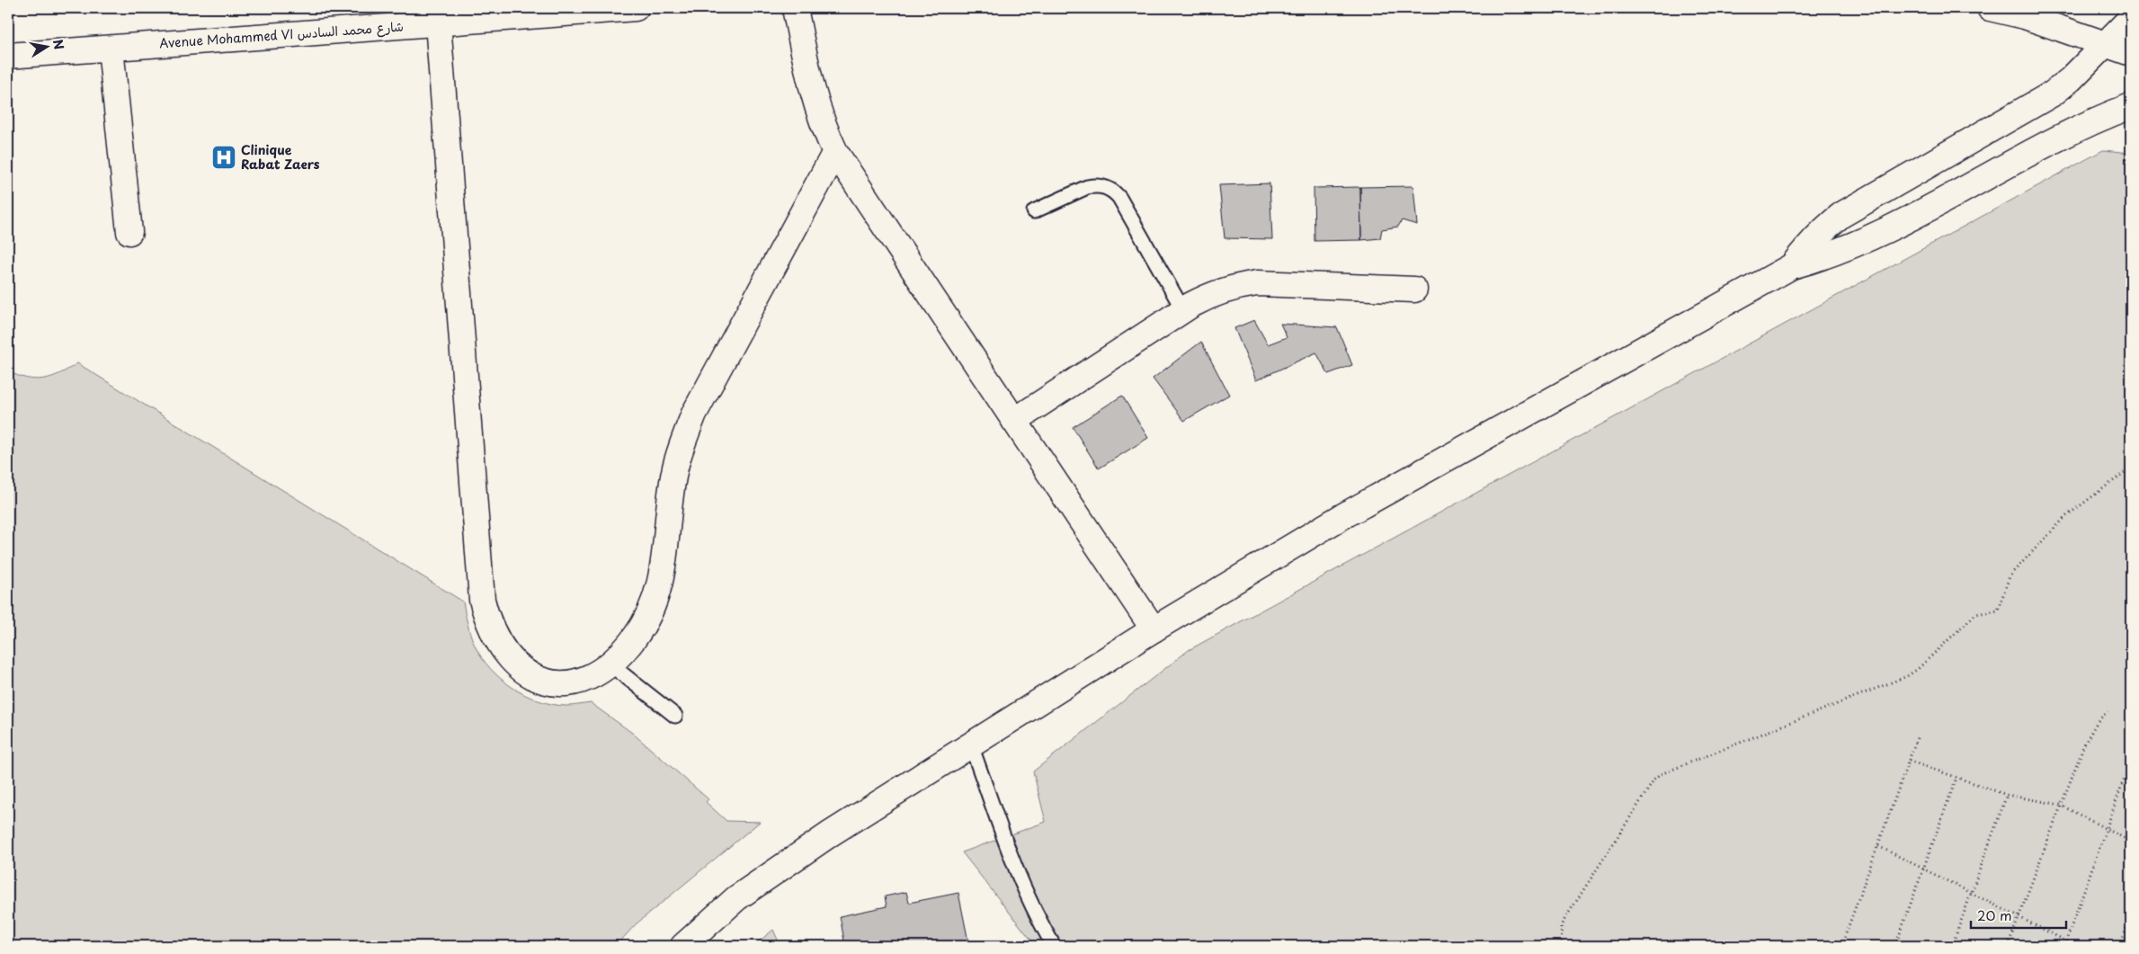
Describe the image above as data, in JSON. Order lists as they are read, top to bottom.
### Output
{
  "streets": {
    "street": ["Avenue Mohammed VI شارع محمد السادس"]
  },
  "places": {
    "hospital": ["Clinique Rabat Zaers"]
  },
  "scale_bar": "20 m",
  "north": "right"
}
